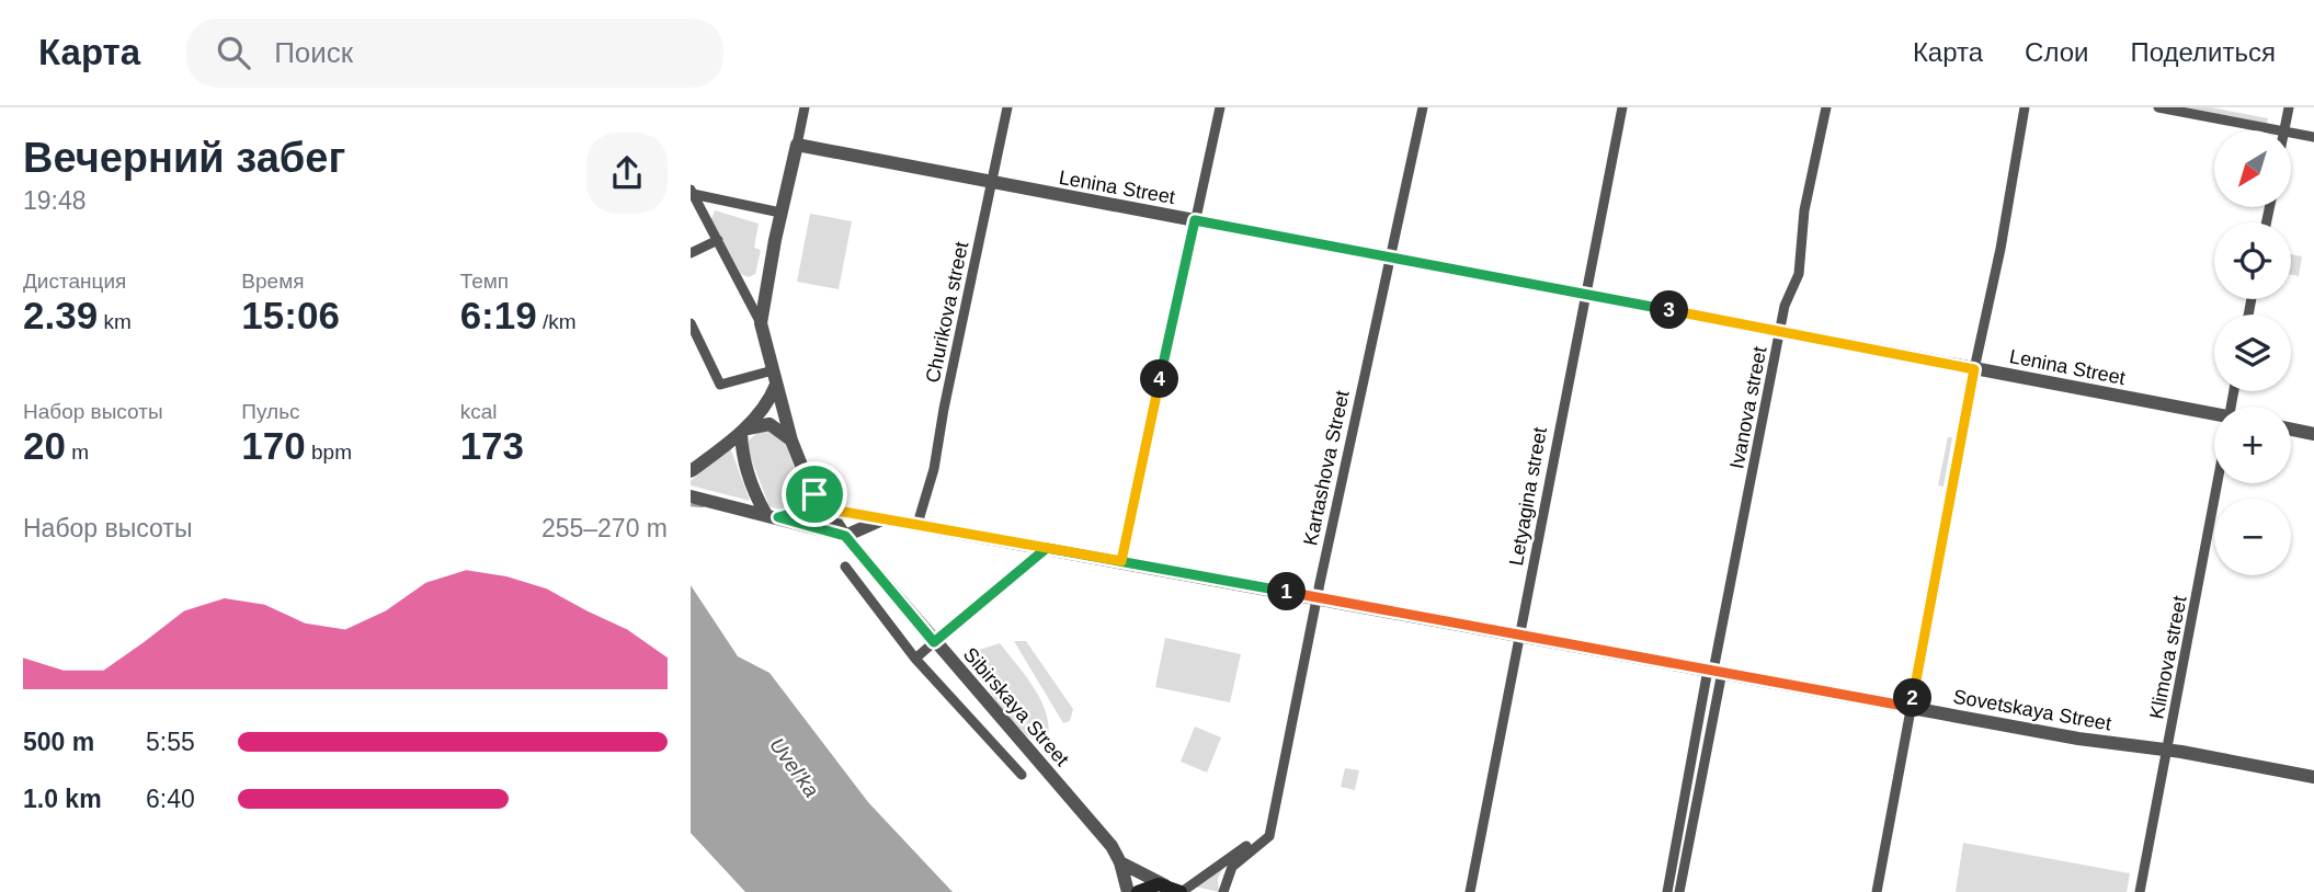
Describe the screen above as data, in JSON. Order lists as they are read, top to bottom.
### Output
{
  "streets": {
    "street": [
      "Lenina Street",
      "Churikova street",
      "Ivanova street",
      "Kartashova Street",
      "Letyagina street",
      "Klimova street",
      "Sibirskaya Street",
      "Sovetskaya Street"
    ]
  },
  "crossings": [
    ["Lenina Street", "Churikova street"],
    ["Lenina Street", "Ivanova street"],
    ["Lenina Street", "Kartashova Street"],
    ["Lenina Street", "Letyagina street"],
    ["Lenina Street", "Sibirskaya Street"],
    ["Churikova street", "Sovetskaya Street"],
    ["Ivanova street", "Sovetskaya Street"],
    ["Kartashova Street", "Sovetskaya Street"],
    ["Letyagina street", "Sovetskaya Street"],
    ["Klimova street", "Sovetskaya Street"],
    ["Sibirskaya Street", "Sovetskaya Street"]
  ],
  "water": ["Uvel'ka"],
  "north": "bottom left",
  "page": {
    "header": "Карта",
    "search": "Поиск",
    "nav": ["Карта", "Слои", "Поделиться"],
    "heading": ["Вечерний забег", "19:48"],
    "map_buttons": ["+", "−"],
    "stats": [
      ["Дистанция", "2.39 km"],
      ["Время", "15:06"],
      ["Темп", "6:19 /km"],
      ["Набор высоты", "20 m"],
      ["Пульс", "170 bpm"],
      ["kcal", "173"]
    ],
    "pins": [
      "3",
      "4",
      "1",
      "2"
    ],
    "chart": ["Набор высоты", "255–270 m"],
    "list": [
      {
        "name": "500 m",
        "note": "5:55"
      },
      {
        "name": "1.0 km",
        "note": "6:40"
      }
    ]
  }
}
